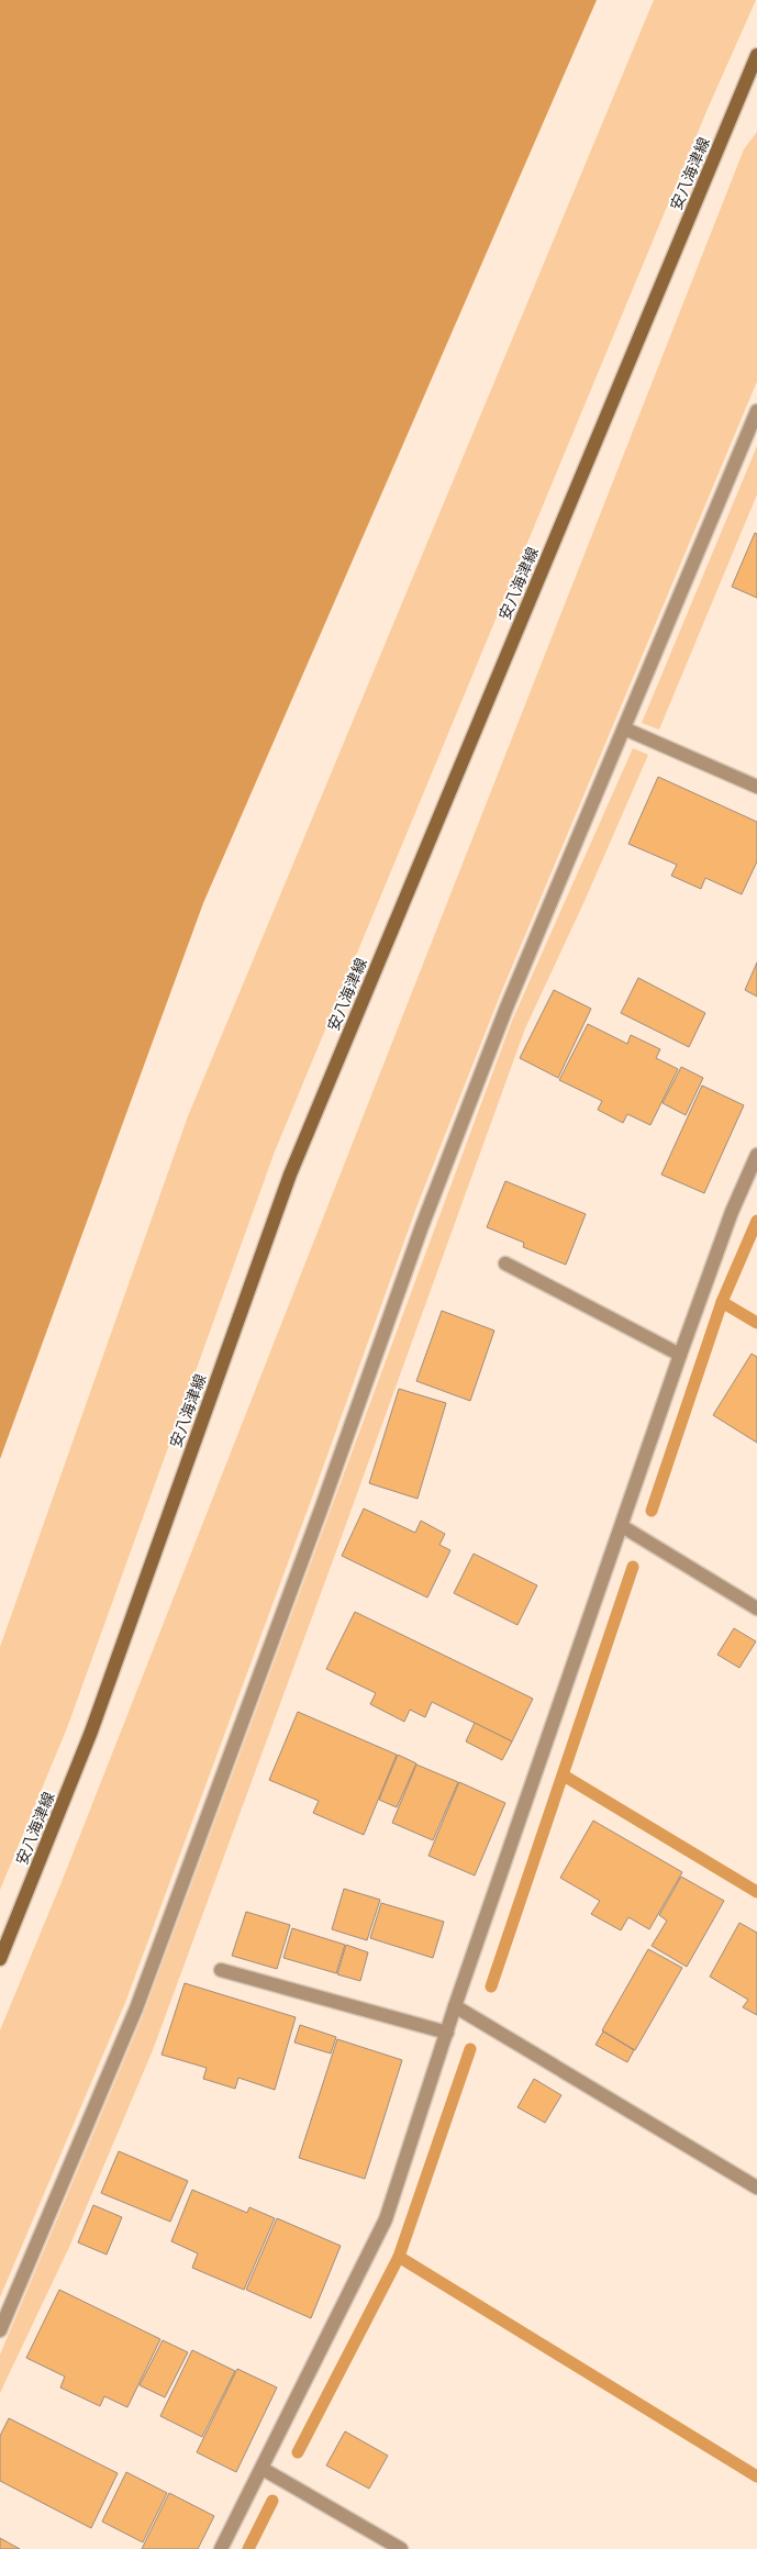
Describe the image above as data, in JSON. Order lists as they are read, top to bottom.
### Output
{
  "streets": {
    "main road": ["安八海津線"]
  }
}
